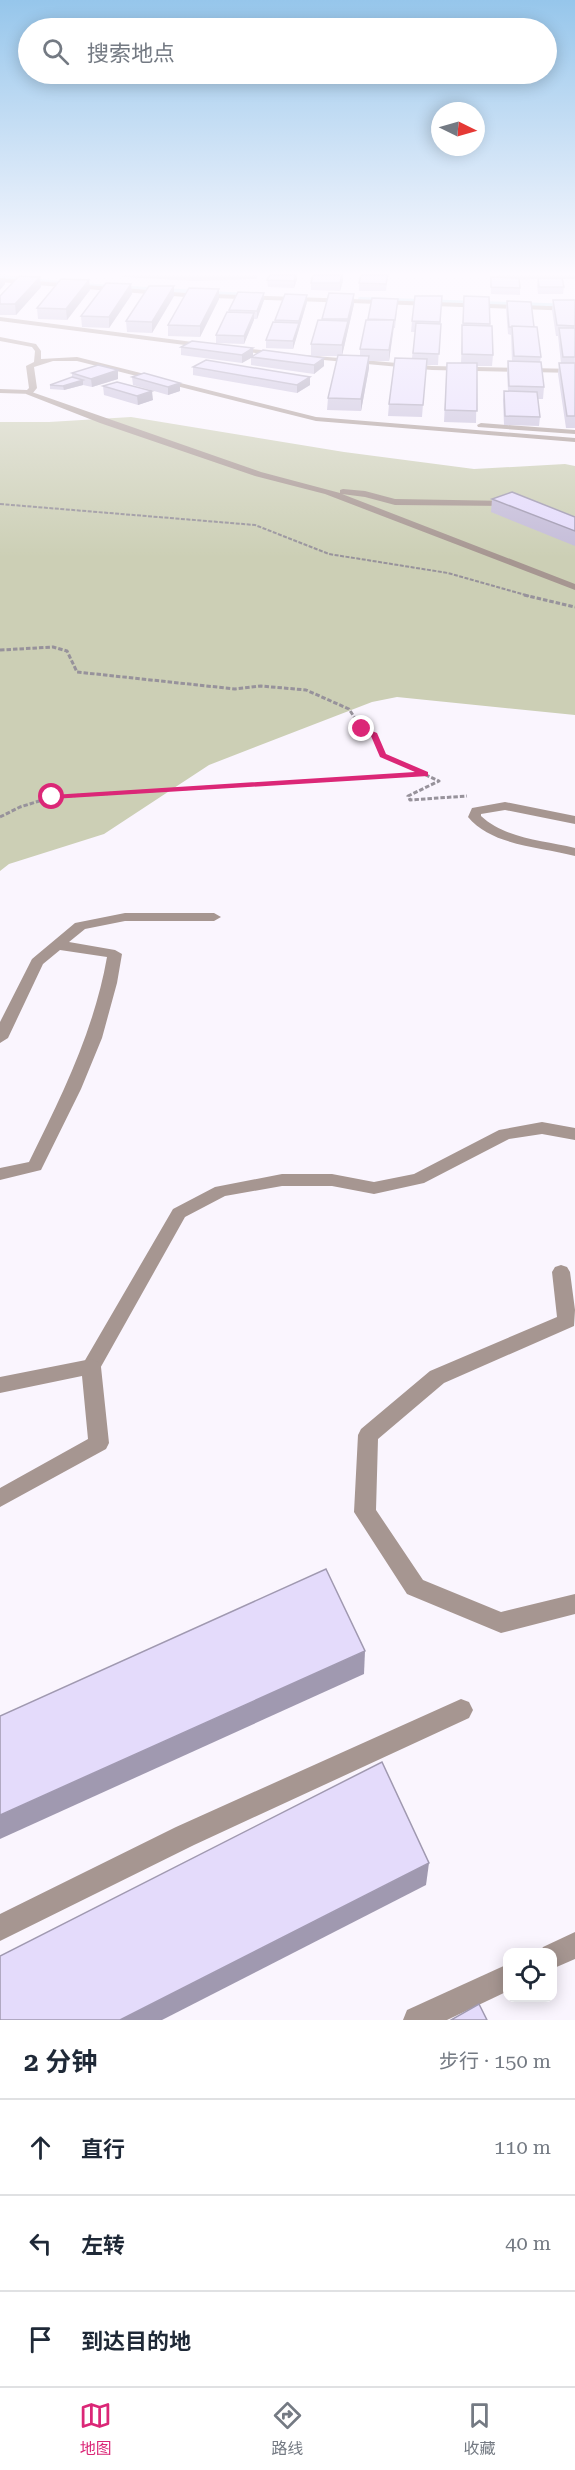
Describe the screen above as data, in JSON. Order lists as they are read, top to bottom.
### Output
{
  "north": "right",
  "page": {
    "search": "搜索地点",
    "heading": ["2 分钟", "步行 · 150 m"],
    "list": [
      ["直行", "110 m"],
      ["左转", "40 m"],
      "到达目的地"
    ],
    "nav": ["地图", "路线", "收藏"]
  }
}
